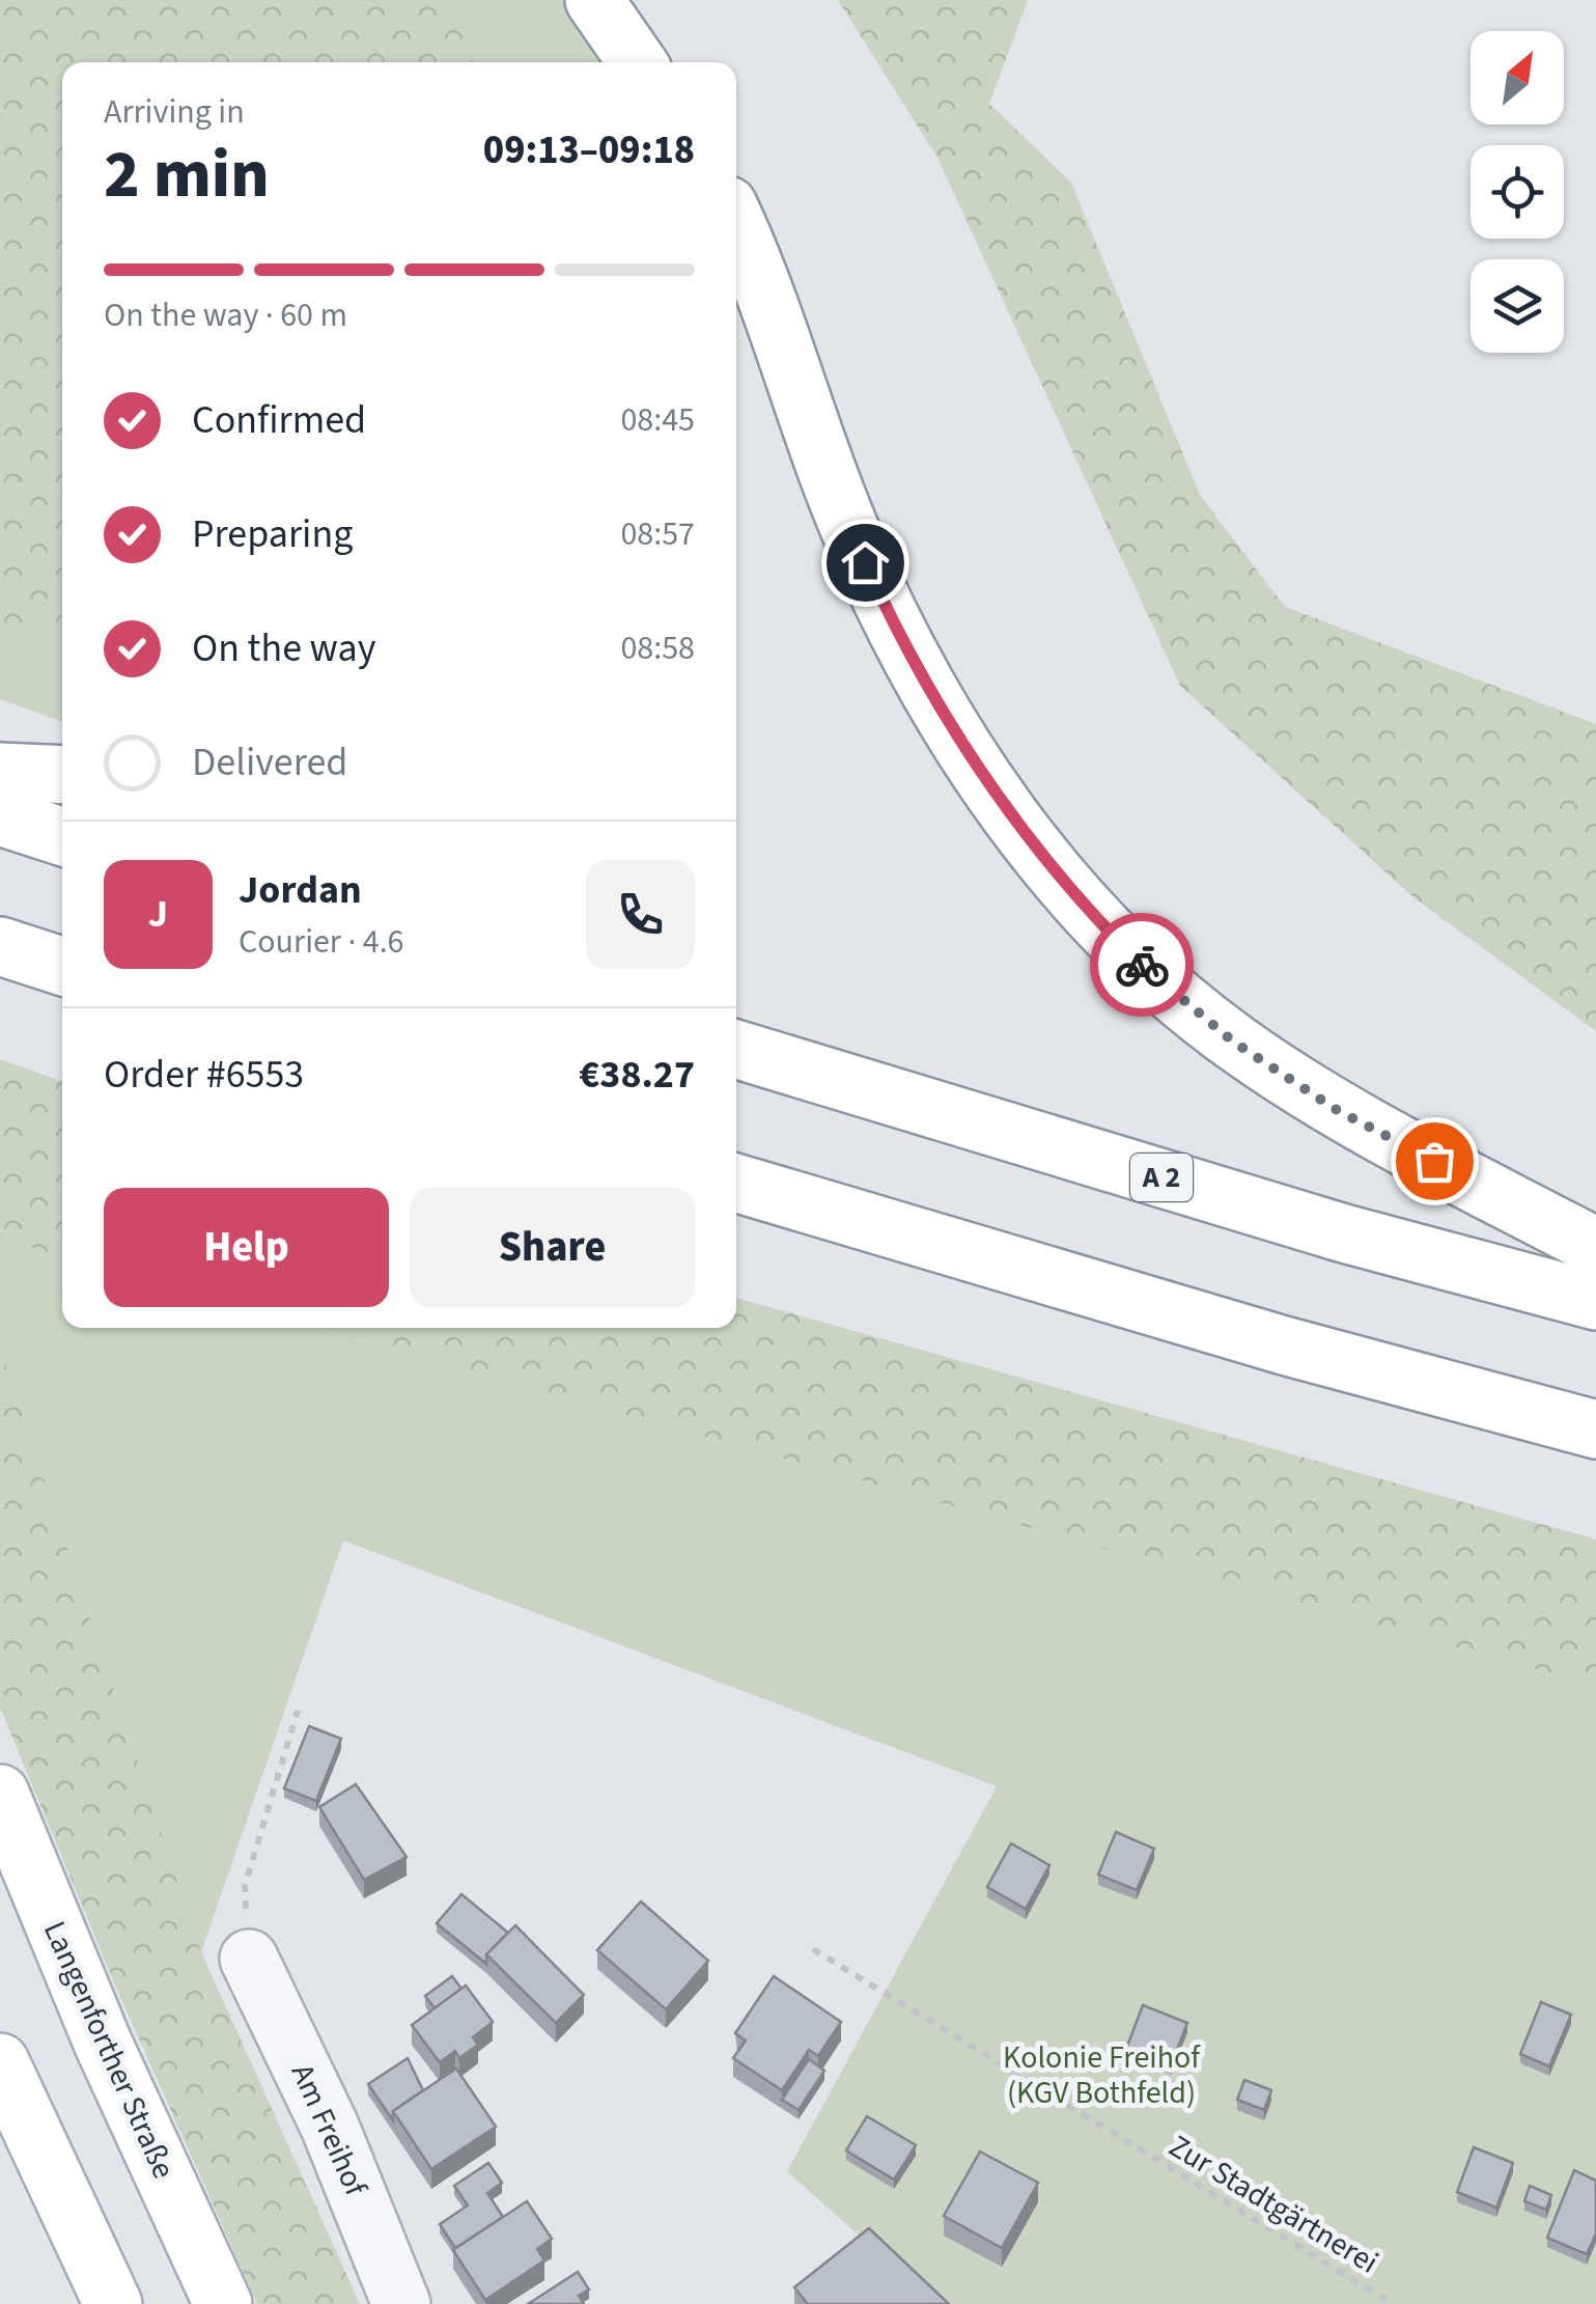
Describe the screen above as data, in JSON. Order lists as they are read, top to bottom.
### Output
{
  "streets": {
    "main road": ["A 2", "Langenforther Straße"],
    "street": ["Am Freihof"],
    "path": ["Zur Stadtgärtnerei"]
  },
  "parks": ["Kolonie Freihof (KGV Bothfeld)"],
  "north": "top right",
  "page": {
    "heading": ["2 min", "Arriving in", "09:13–09:18"],
    "panel": [
      "Jordan",
      "Courier · 4.6",
      "Order #6553",
      "€38.27"
    ],
    "bar": "On the way · 60 m",
    "list": [
      ["Confirmed", "08:45"],
      ["Preparing", "08:57"],
      ["On the way", "08:58"],
      "Delivered"
    ],
    "round": "J",
    "buttons": ["Help", "Share"]
  }
}
